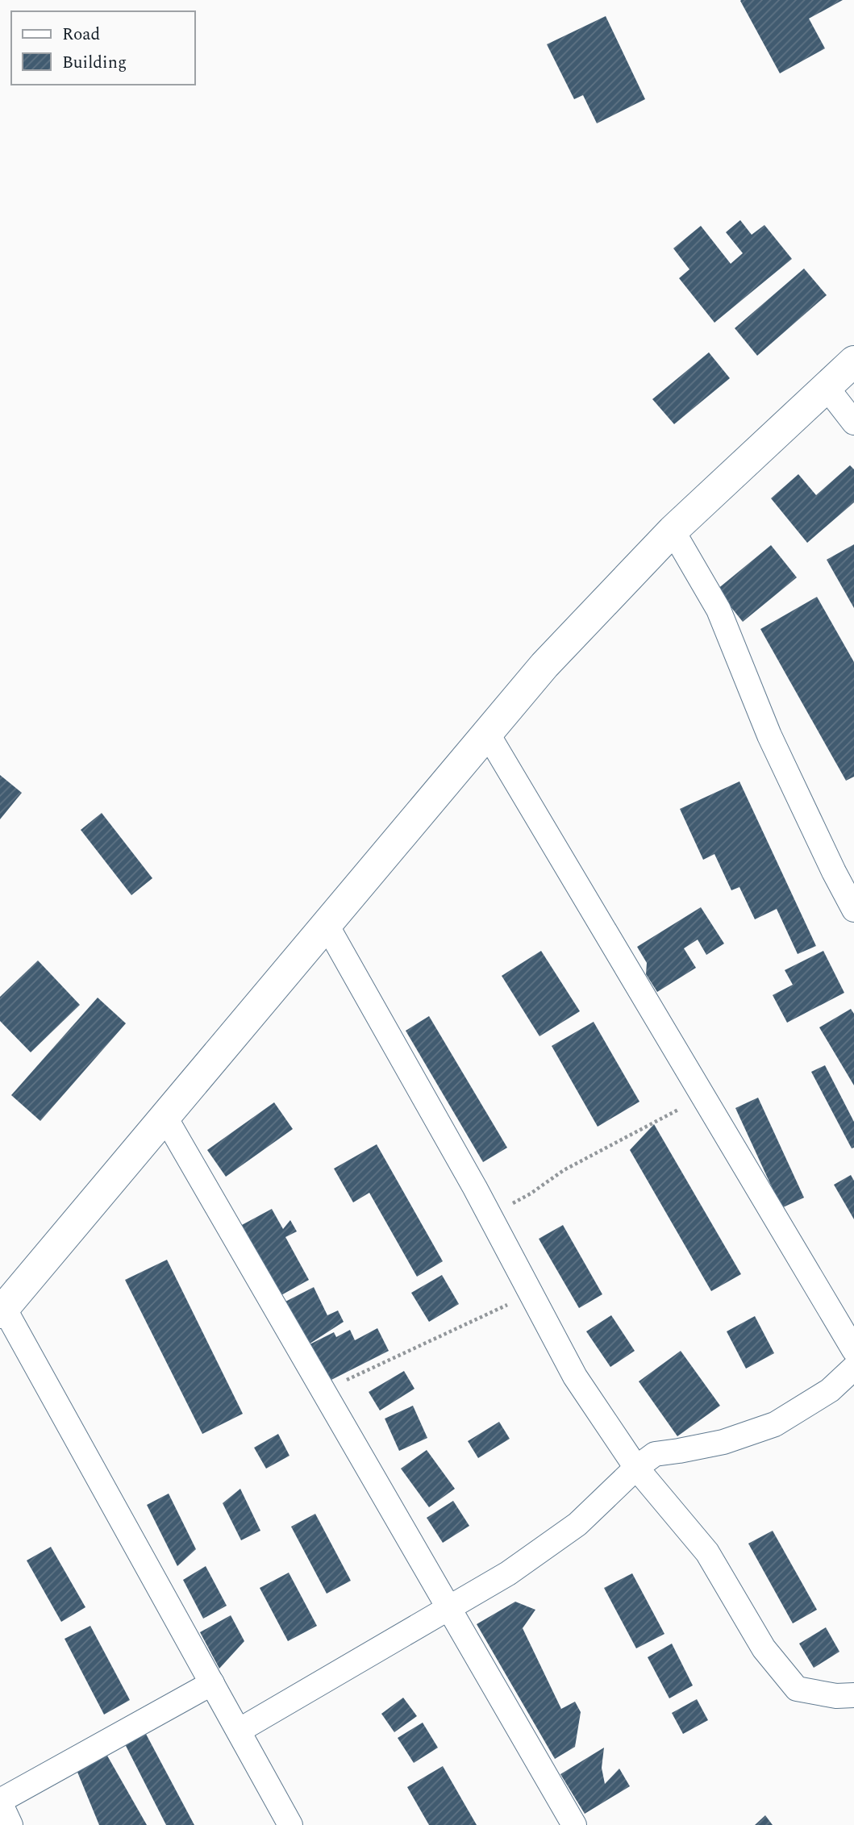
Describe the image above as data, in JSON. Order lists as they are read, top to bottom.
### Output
{
  "legend": ["Road", "Building"]
}
